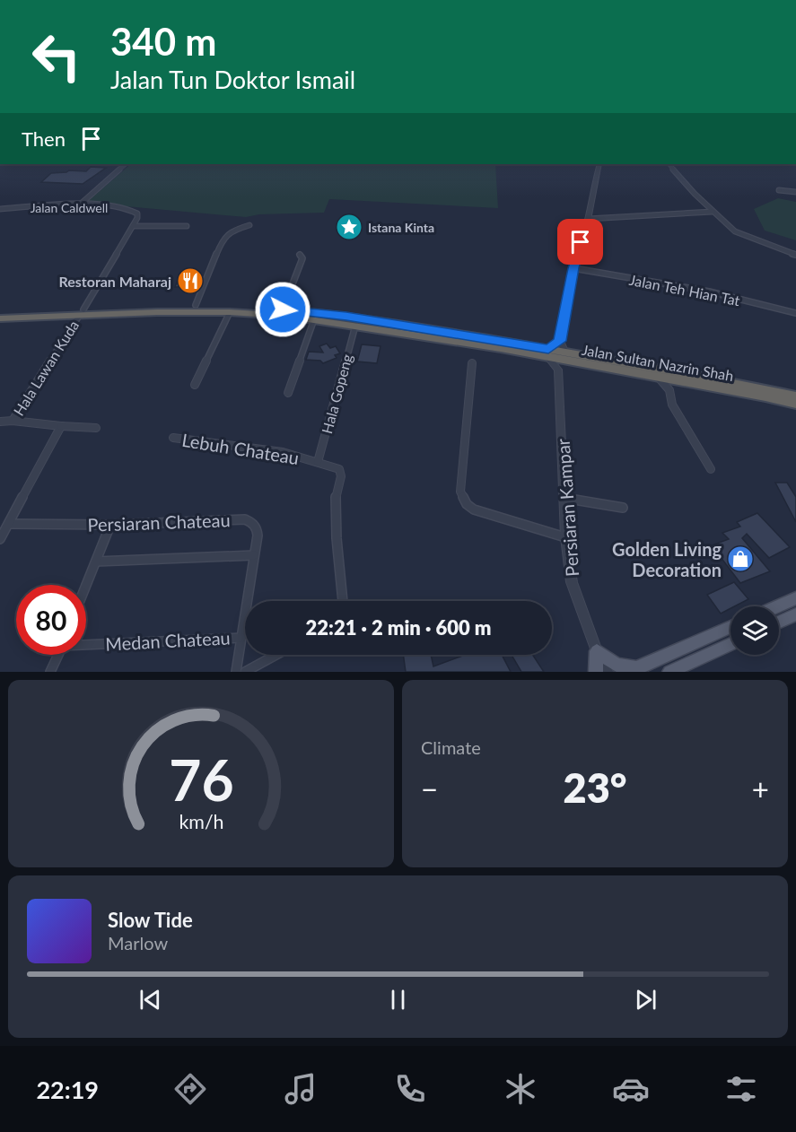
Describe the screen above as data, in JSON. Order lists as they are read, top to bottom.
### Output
{
  "streets": {
    "highway": ["Jalan Sultan Nazrin Shah"],
    "street": [
      "Jalan Caldwell",
      "Jalan Teh Hian Tat",
      "Hala Lawan Kuda",
      "Hala Gopeng",
      "Lebuh Chateau",
      "Persiaran Kampar",
      "Persiaran Chateau",
      "Medan Chateau"
    ]
  },
  "crossings": [
    ["Jalan Caldwell", "Hala Lawan Kuda"],
    ["Jalan Sultan Nazrin Shah", "Hala Lawan Kuda"],
    ["Jalan Sultan Nazrin Shah", "Hala Gopeng"],
    ["Hala Gopeng", "Lebuh Chateau"],
    ["Persiaran Chateau", "Medan Chateau"]
  ],
  "places": {
    "place": ["Istana Kinta"],
    "restaurant": ["Restoran Maharaj"],
    "shop": ["Golden Living Decoration"]
  },
  "page": {
    "turn": ["340 m", "Jalan Tun Doktor Ismail"],
    "then": "Then",
    "limit": "80",
    "trip": "22:21 · 2 min · 600 m",
    "tile": "Climate",
    "heat": ["−", "23°", "+"],
    "song": ["Slow Tide", "Marlow"],
    "tabs": "22:19",
    "gauge": ["76", "km/h"]
  }
}
